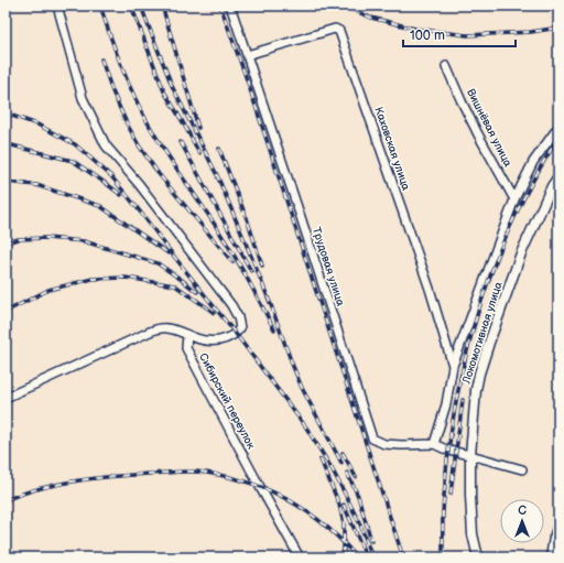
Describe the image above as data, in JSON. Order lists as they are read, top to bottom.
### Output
{
  "streets": {
    "street": [
      "Вишнёвая улица",
      "Каховская улица",
      "Трудовая улица",
      "Локомотивная улица",
      "Сибирский переулок"
    ]
  },
  "crossings": [
    ["Каховская улица", "Трудовая улица"],
    ["Трудовая улица", "Локомотивная улица"]
  ],
  "scale_bar": "100 m",
  "north": "top"
}
